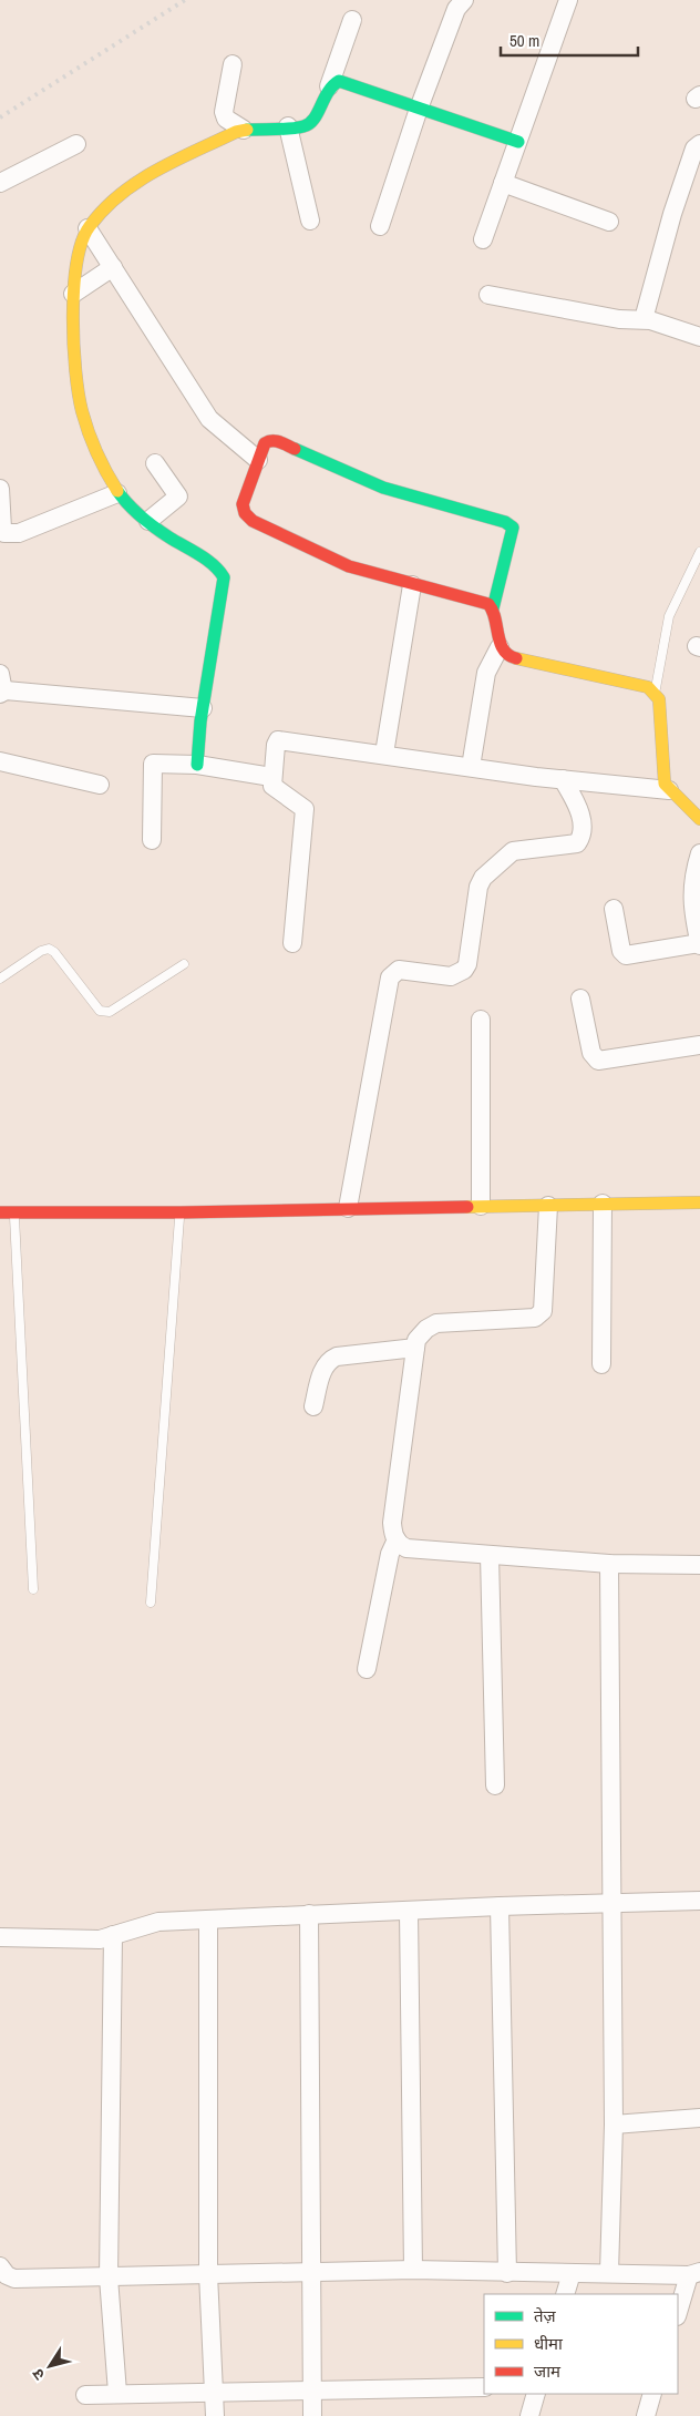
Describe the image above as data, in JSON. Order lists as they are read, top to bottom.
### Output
{
  "legend": ["तेज़", "धीमा", "जाम"],
  "scale_bar": "50 m",
  "north": "bottom left"
}
